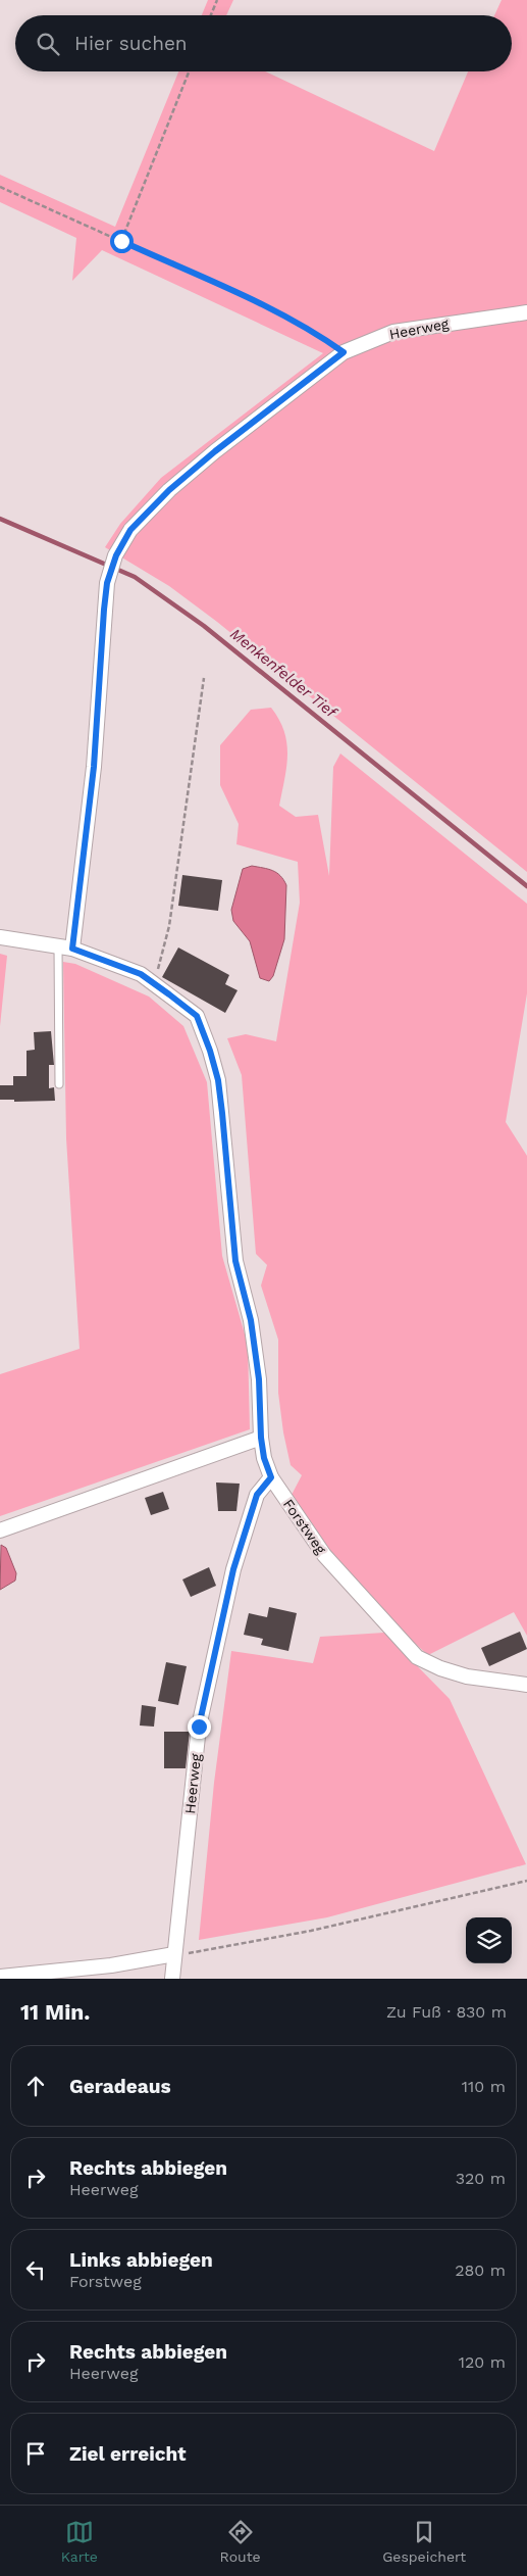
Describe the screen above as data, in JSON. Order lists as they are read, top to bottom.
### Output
{
  "streets": {
    "street": ["Heerweg", "Forstweg"]
  },
  "crossings": [
    ["Heerweg", "Forstweg"]
  ],
  "water": ["Menkenfelder Tief"],
  "page": {
    "search": "Hier suchen",
    "heading": ["11 Min.", "Zu Fuß · 830 m"],
    "list": [
      ["Geradeaus", "110 m"],
      ["Rechts abbiegen", "Heerweg", "320 m"],
      ["Links abbiegen", "Forstweg", "280 m"],
      ["Rechts abbiegen", "Heerweg", "120 m"],
      "Ziel erreicht"
    ],
    "nav": ["Karte", "Route", "Gespeichert"]
  }
}
